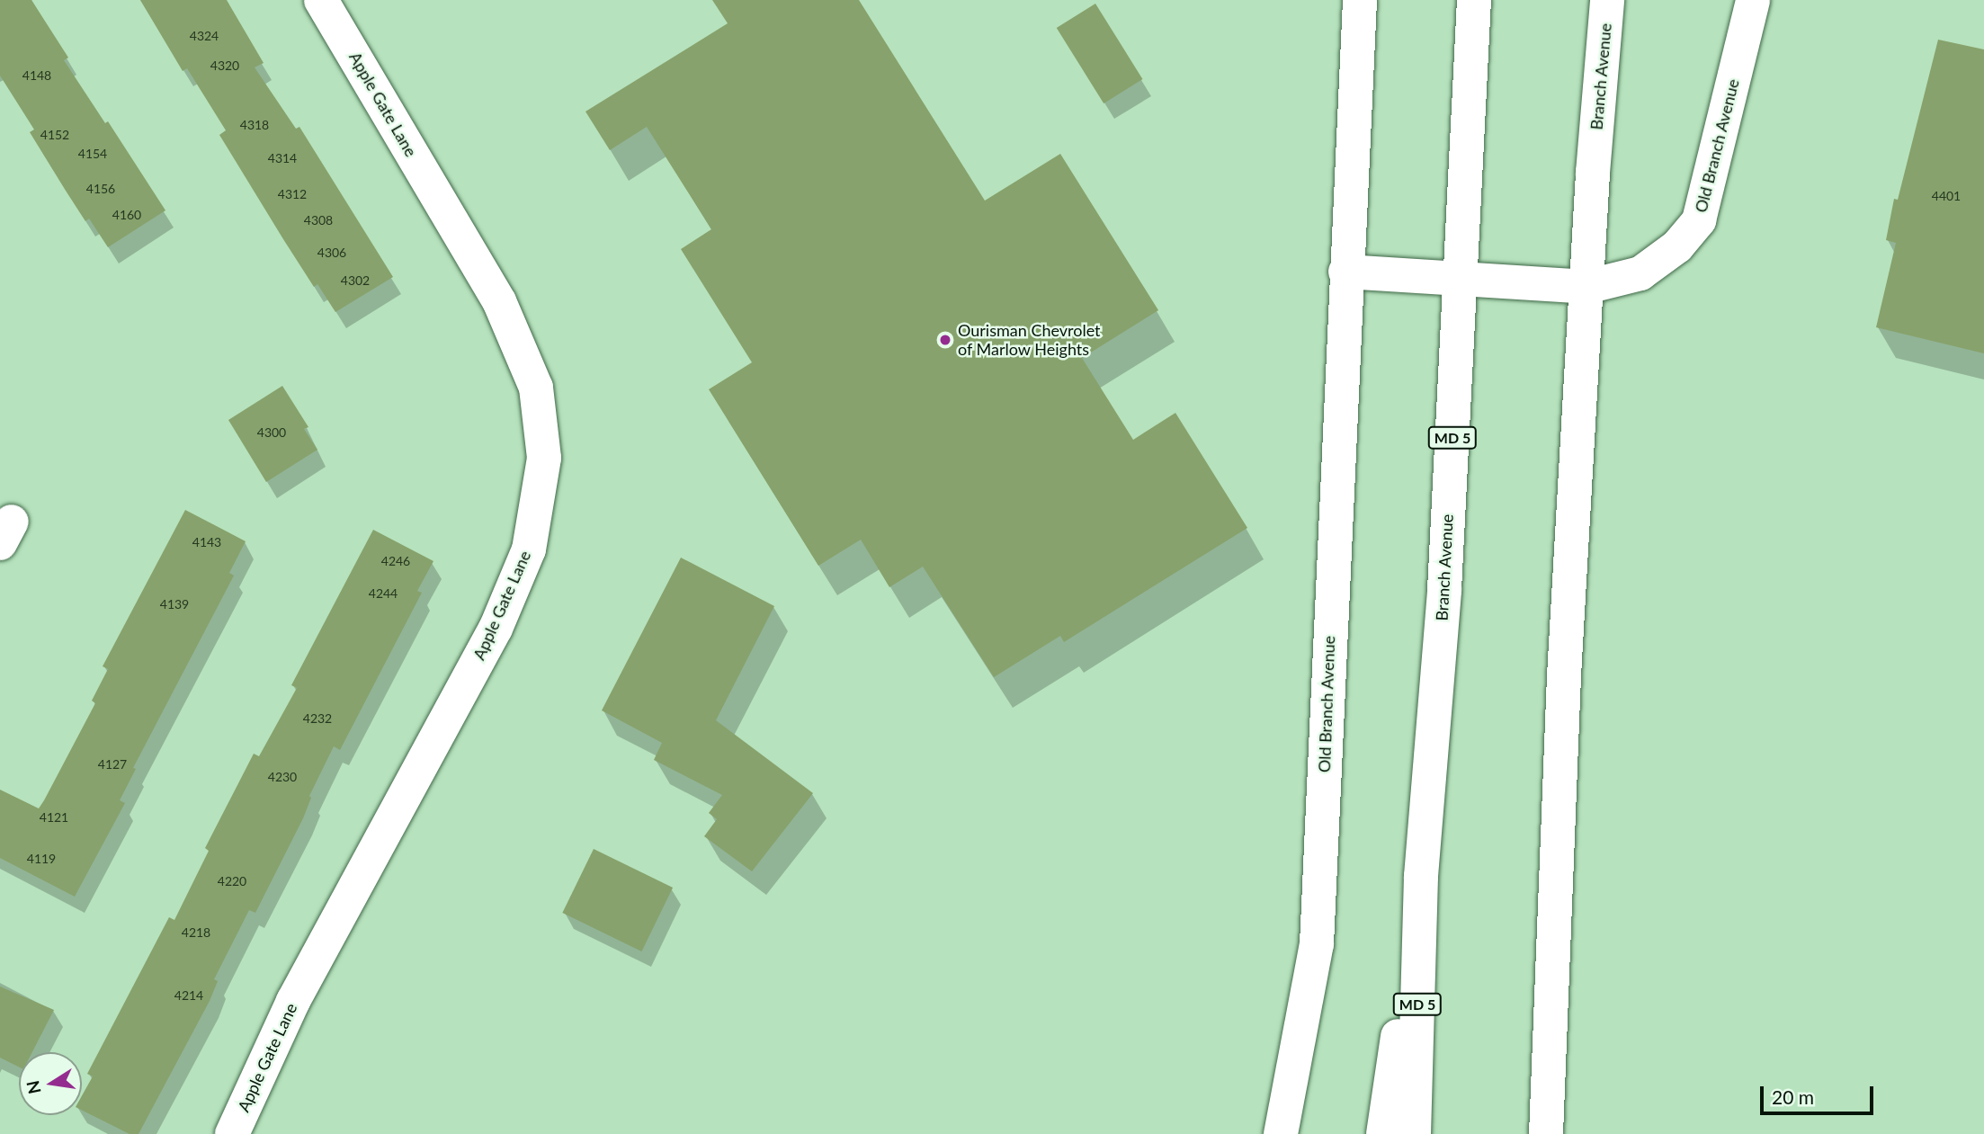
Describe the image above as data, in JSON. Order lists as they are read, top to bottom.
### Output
{
  "streets": {
    "main road": [
      "Branch Avenue",
      "Apple Gate Lane",
      "Old Branch Avenue",
      "MD 5"
    ]
  },
  "crossings": [
    ["Branch Avenue", "Old Branch Avenue"]
  ],
  "places": ["Ourisman Chevrolet of Marlow Heights"],
  "house_numbers": [
    "4324",
    "4320",
    "4148",
    "4318",
    "4152",
    "4154",
    "4314",
    "4156",
    "4312",
    "4401",
    "4160",
    "4308",
    "4306",
    "4302",
    "4300",
    "4143",
    "4246",
    "4244",
    "4139",
    "4232",
    "4127",
    "4230",
    "4121",
    "4119",
    "4220",
    "4218",
    "4214"
  ],
  "scale_bar": "20 m",
  "north": "left"
}
